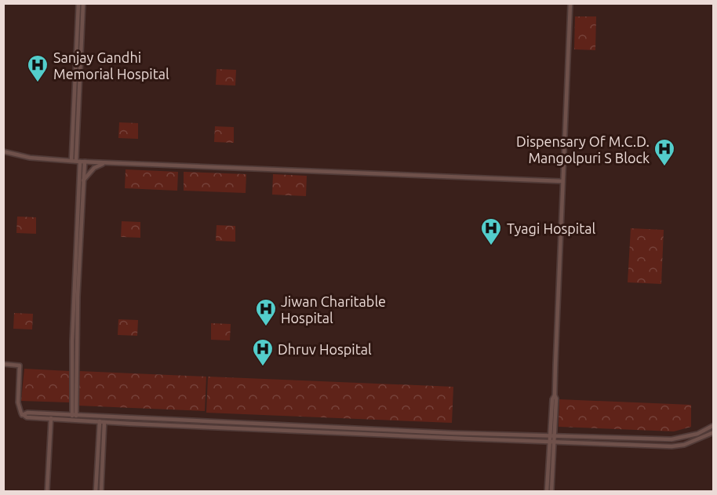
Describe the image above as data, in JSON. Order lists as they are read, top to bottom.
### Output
{
  "places": {
    "hospital": [
      "Sanjay Gandhi Memorial Hospital",
      "Dispensary Of M.C.D. Mangolpuri S Block",
      "Tyagi Hospital",
      "Jiwan Charitable Hospital",
      "Dhruv Hospital"
    ]
  }
}
